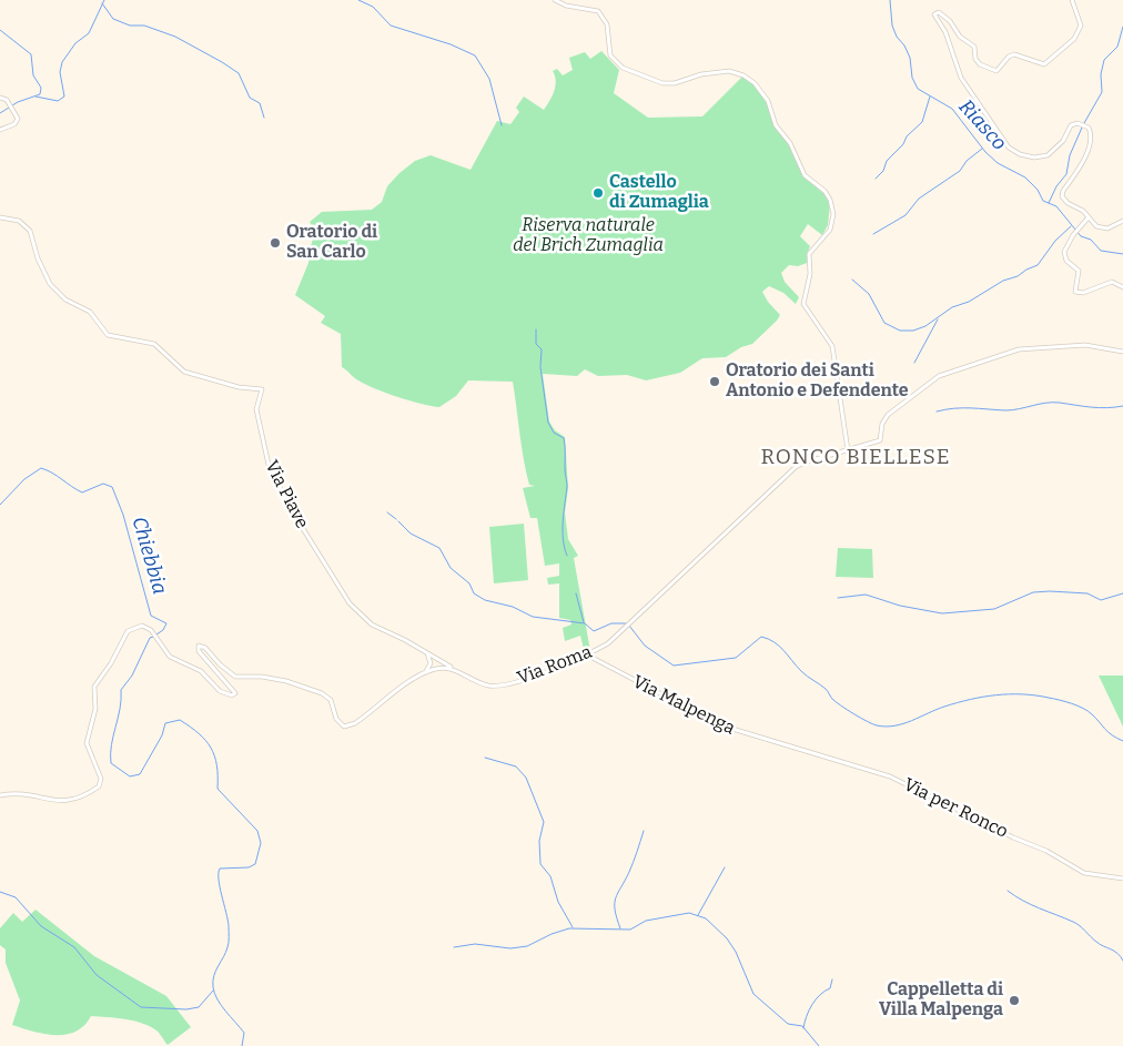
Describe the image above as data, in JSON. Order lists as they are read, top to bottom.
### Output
{
  "streets": {
    "street": [
      "Via Piave",
      "Via Roma",
      "Via Malpenga",
      "Via per Ronco"
    ]
  },
  "crossings": [
    ["Via Piave", "Via Roma"],
    ["Via Roma", "Via Malpenga"],
    ["Via Malpenga", "Via per Ronco"]
  ],
  "districts": ["RONCO BIELLESE"],
  "water": ["Riasco", "Chiebbia"],
  "parks": ["Riserva naturale del Brich Zumaglia"],
  "places": [
    "Castello di Zumaglia",
    "Oratorio di San Carlo",
    "Oratorio dei Santi Antonio e Defendente",
    "Cappelletta di Villa Malpenga"
  ]
}
